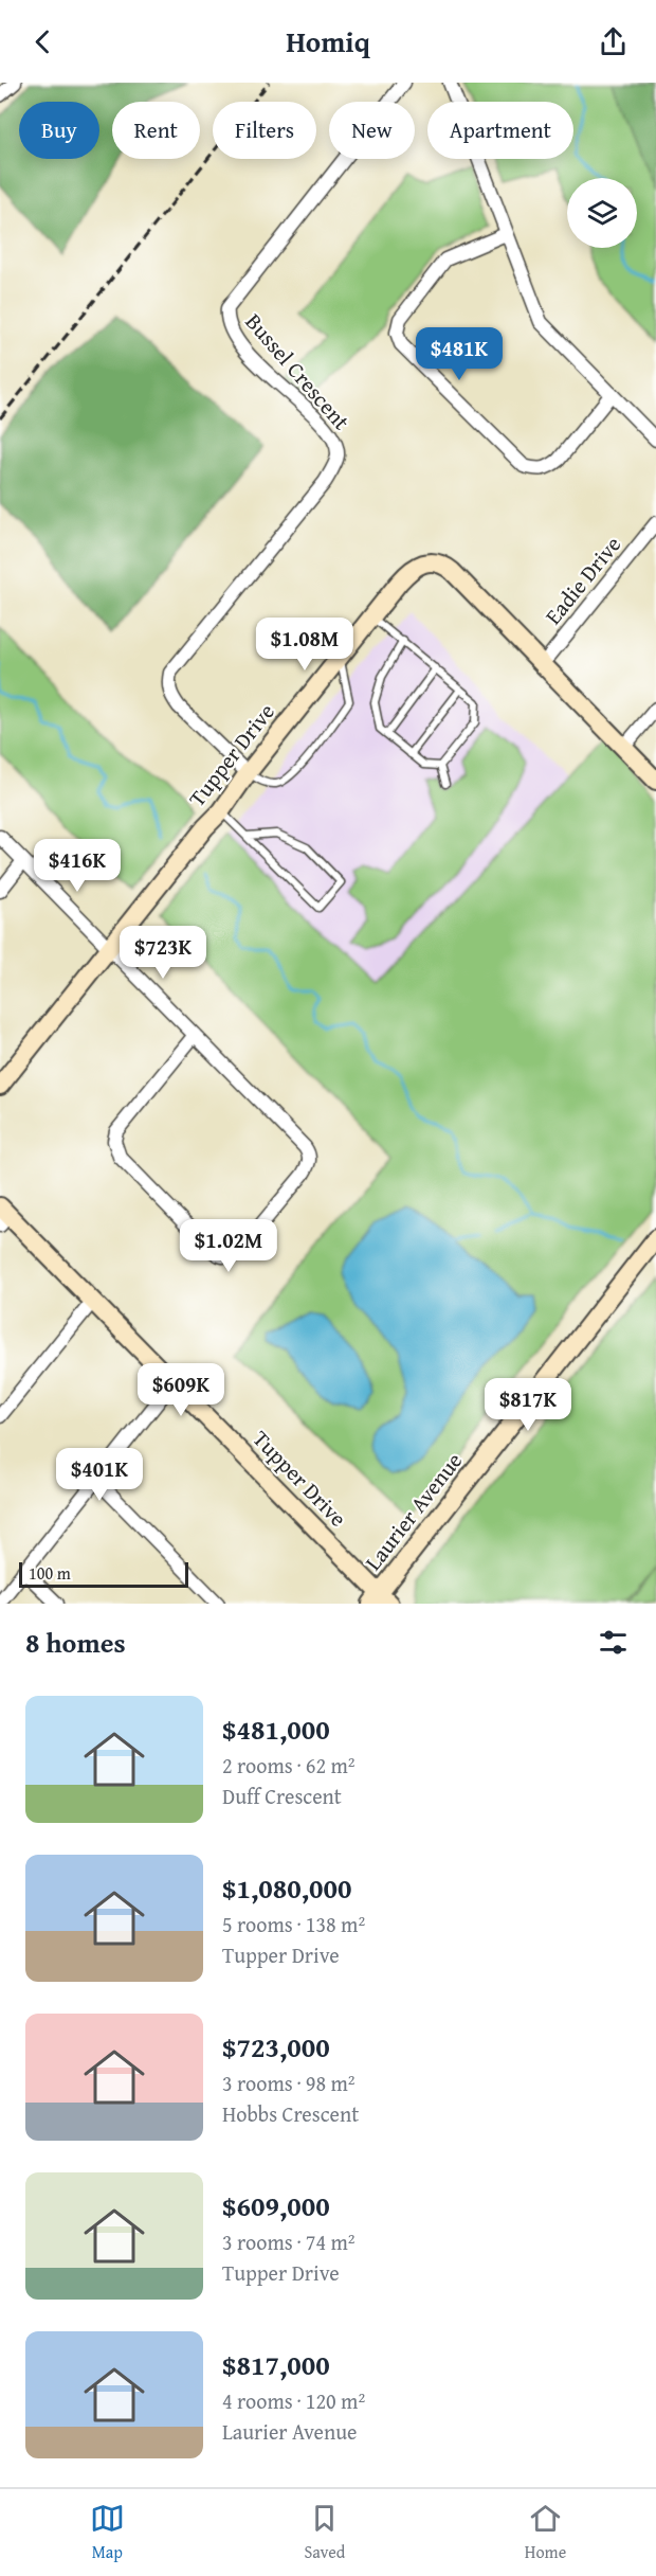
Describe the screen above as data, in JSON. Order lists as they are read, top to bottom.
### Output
{
  "streets": {
    "street": [
      "Bussel Crescent",
      "Eadie Drive",
      "Tupper Drive",
      "Laurier Avenue"
    ]
  },
  "crossings": [
    ["Bussel Crescent", "Tupper Drive"],
    ["Eadie Drive", "Tupper Drive"],
    ["Tupper Drive", "Laurier Avenue"]
  ],
  "scale_bar": "100 m",
  "page": {
    "header": "Homiq",
    "chip": [
      "Buy",
      "Rent",
      "Filters",
      "New",
      "Apartment"
    ],
    "price": [
      "$481K",
      "$1.08M",
      "$416K",
      "$723K",
      "$1.02M",
      "$609K",
      "$817K",
      "$401K"
    ],
    "scale": "100 m",
    "heading": "8 homes",
    "list": [
      {
        "name": "$481,000",
        "note": "2 rooms · 62 m² · Duff Crescent"
      },
      {
        "name": "$1,080,000",
        "note": "5 rooms · 138 m² · Tupper Drive"
      },
      {
        "name": "$723,000",
        "note": "3 rooms · 98 m² · Hobbs Crescent"
      },
      {
        "name": "$609,000",
        "note": "3 rooms · 74 m² · Tupper Drive"
      },
      {
        "name": "$817,000",
        "note": "4 rooms · 120 m² · Laurier Avenue"
      }
    ],
    "tabs": ["Map", "Saved", "Home"]
  }
}
